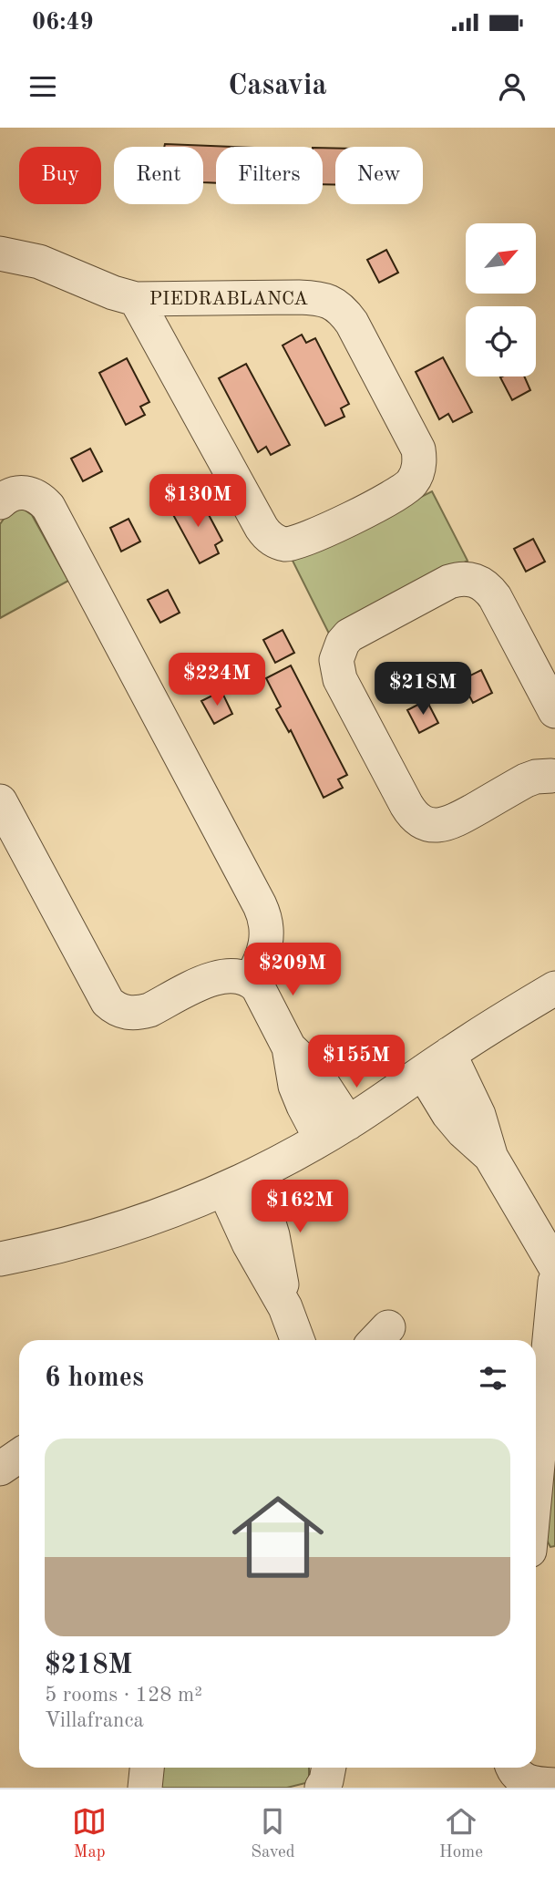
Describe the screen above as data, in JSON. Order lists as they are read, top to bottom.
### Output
{
  "streets": {
    "street": ["PIEDRABLANCA"]
  },
  "north": "top right",
  "page": {
    "status": "06:49",
    "header": "Casavia",
    "chip": [
      "Buy",
      "Rent",
      "Filters",
      "New"
    ],
    "price": [
      "$130M",
      "$224M",
      "$218M",
      "$209M",
      "$155M",
      "$162M"
    ],
    "heading": "6 homes",
    "list": [
      {
        "name": "$218M",
        "note": "5 rooms · 128 m² · Villafranca"
      }
    ],
    "tabs": ["Map", "Saved", "Home"]
  }
}
